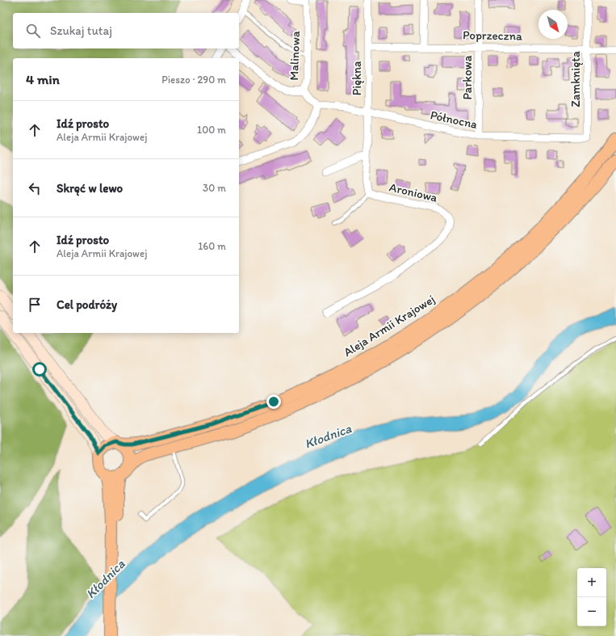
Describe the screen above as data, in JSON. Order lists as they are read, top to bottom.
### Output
{
  "streets": {
    "main road": ["Aleja Armii Krajowej"],
    "street": [
      "Poprzeczna",
      "Malinowa",
      "Parkowa",
      "Piękna",
      "Zamknięta",
      "Północna",
      "Aroniowa"
    ]
  },
  "crossings": [
    ["Poprzeczna", "Parkowa"],
    ["Poprzeczna", "Piękna"],
    ["Poprzeczna", "Zamknięta"],
    ["Malinowa", "Północna"],
    ["Parkowa", "Północna"],
    ["Piękna", "Północna"],
    ["Zamknięta", "Północna"]
  ],
  "water": ["Kłodnica"],
  "north": "bottom right",
  "page": {
    "search": "Szukaj tutaj",
    "heading": ["4 min", "Pieszo · 290 m"],
    "list": [
      ["Idź prosto", "Aleja Armii Krajowej", "100 m"],
      ["Skręć w lewo", "30 m"],
      ["Idź prosto", "Aleja Armii Krajowej", "160 m"],
      "Cel podróży"
    ],
    "map_buttons": ["+", "−"]
  }
}
